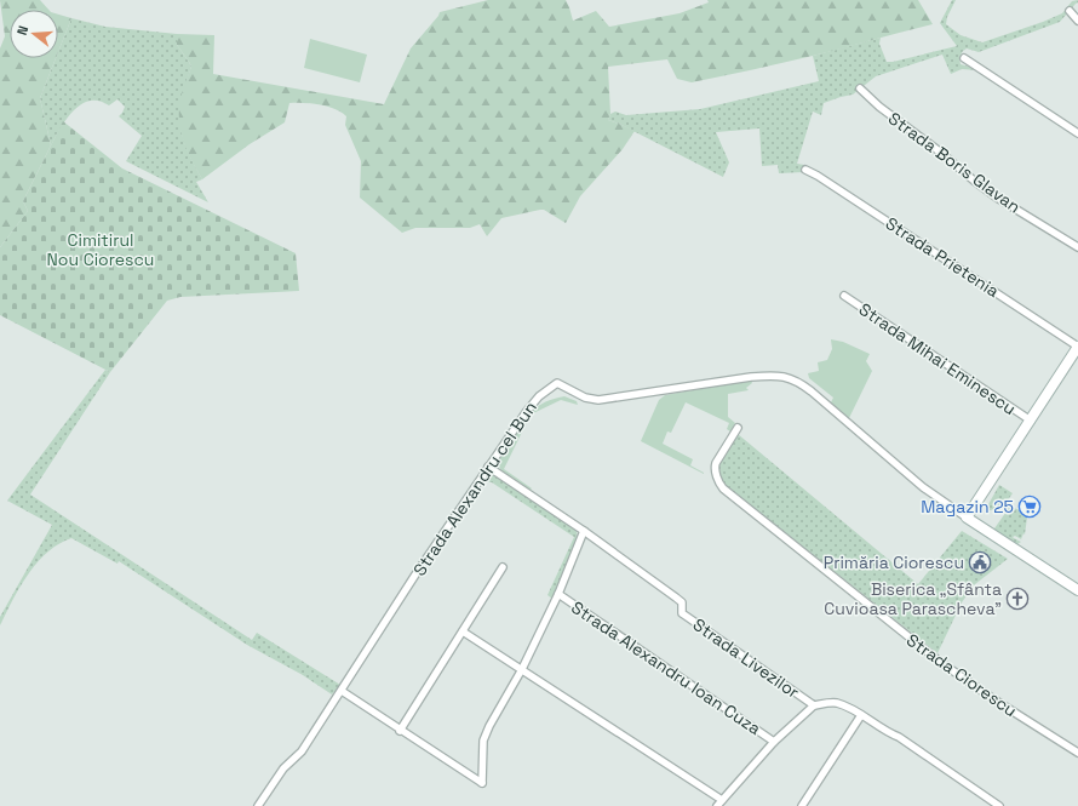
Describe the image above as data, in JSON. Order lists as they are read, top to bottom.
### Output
{
  "streets": {
    "street": [
      "Strada Boris Glavan",
      "Strada Prietenia",
      "Strada Mihai Eminescu",
      "Strada Alexandru cel Bun",
      "Strada Livezilor",
      "Strada Alexandru Ioan Cuza",
      "Strada Ciorescu"
    ]
  },
  "crossings": [
    ["Strada Alexandru cel Bun", "Strada Livezilor"]
  ],
  "parks": ["Cimitirul Nou Ciorescu"],
  "places": {
    "supermarket": ["Magazin 25"],
    "public building": ["Primăria Ciorescu"],
    "church": ["Biserica „Sfânta Cuvioasa Parascheva\""]
  },
  "north": "left"
}
